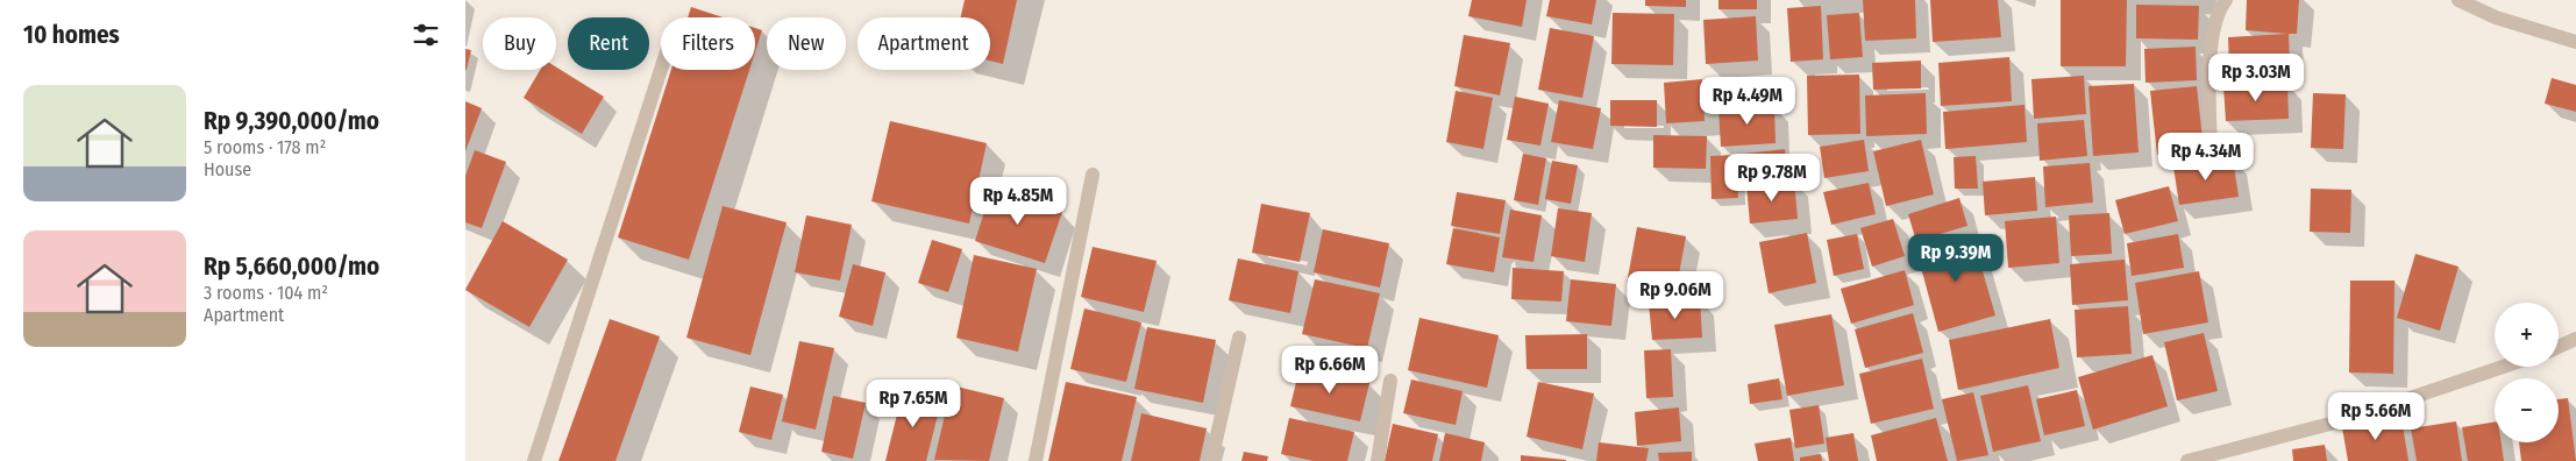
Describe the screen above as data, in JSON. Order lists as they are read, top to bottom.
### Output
{
  "page": {
    "heading": "10 homes",
    "chip": [
      "Buy",
      "Rent",
      "Filters",
      "New",
      "Apartment"
    ],
    "price": [
      "Rp 3.03M",
      "Rp 4.49M",
      "Rp 4.34M",
      "Rp 9.78M",
      "Rp 4.85M",
      "Rp 9.39M",
      "Rp 9.06M",
      "Rp 6.66M",
      "Rp 7.65M",
      "Rp 5.66M"
    ],
    "list": [
      {
        "name": "Rp 9,390,000/mo",
        "note": "5 rooms · 178 m² · House"
      },
      {
        "name": "Rp 5,660,000/mo",
        "note": "3 rooms · 104 m² · Apartment"
      }
    ],
    "map_buttons": ["+", "−"]
  }
}
